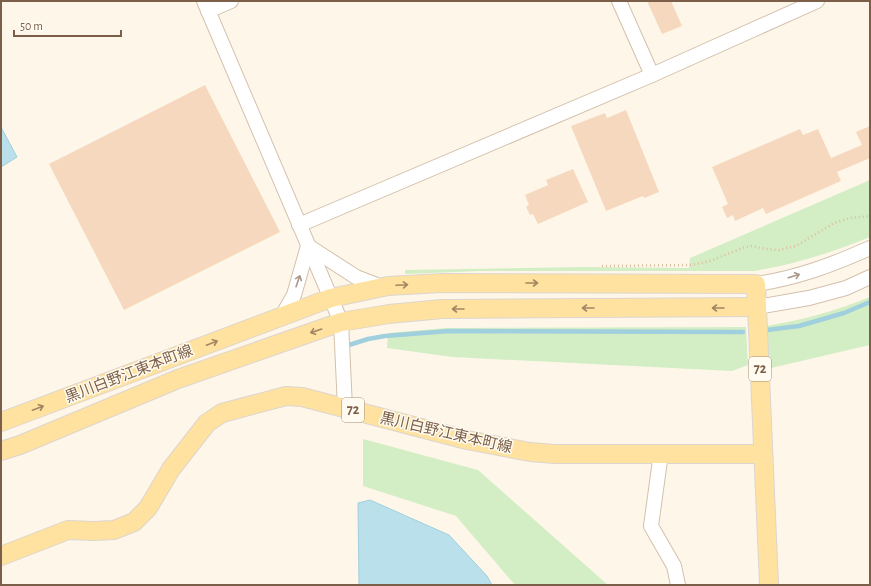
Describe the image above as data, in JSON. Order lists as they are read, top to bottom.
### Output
{
  "streets": {
    "main road": ["72", "黒川白野江東本町線"]
  },
  "crossings": [
    ["72", "黒川白野江東本町線"]
  ],
  "scale_bar": "50 m"
}
